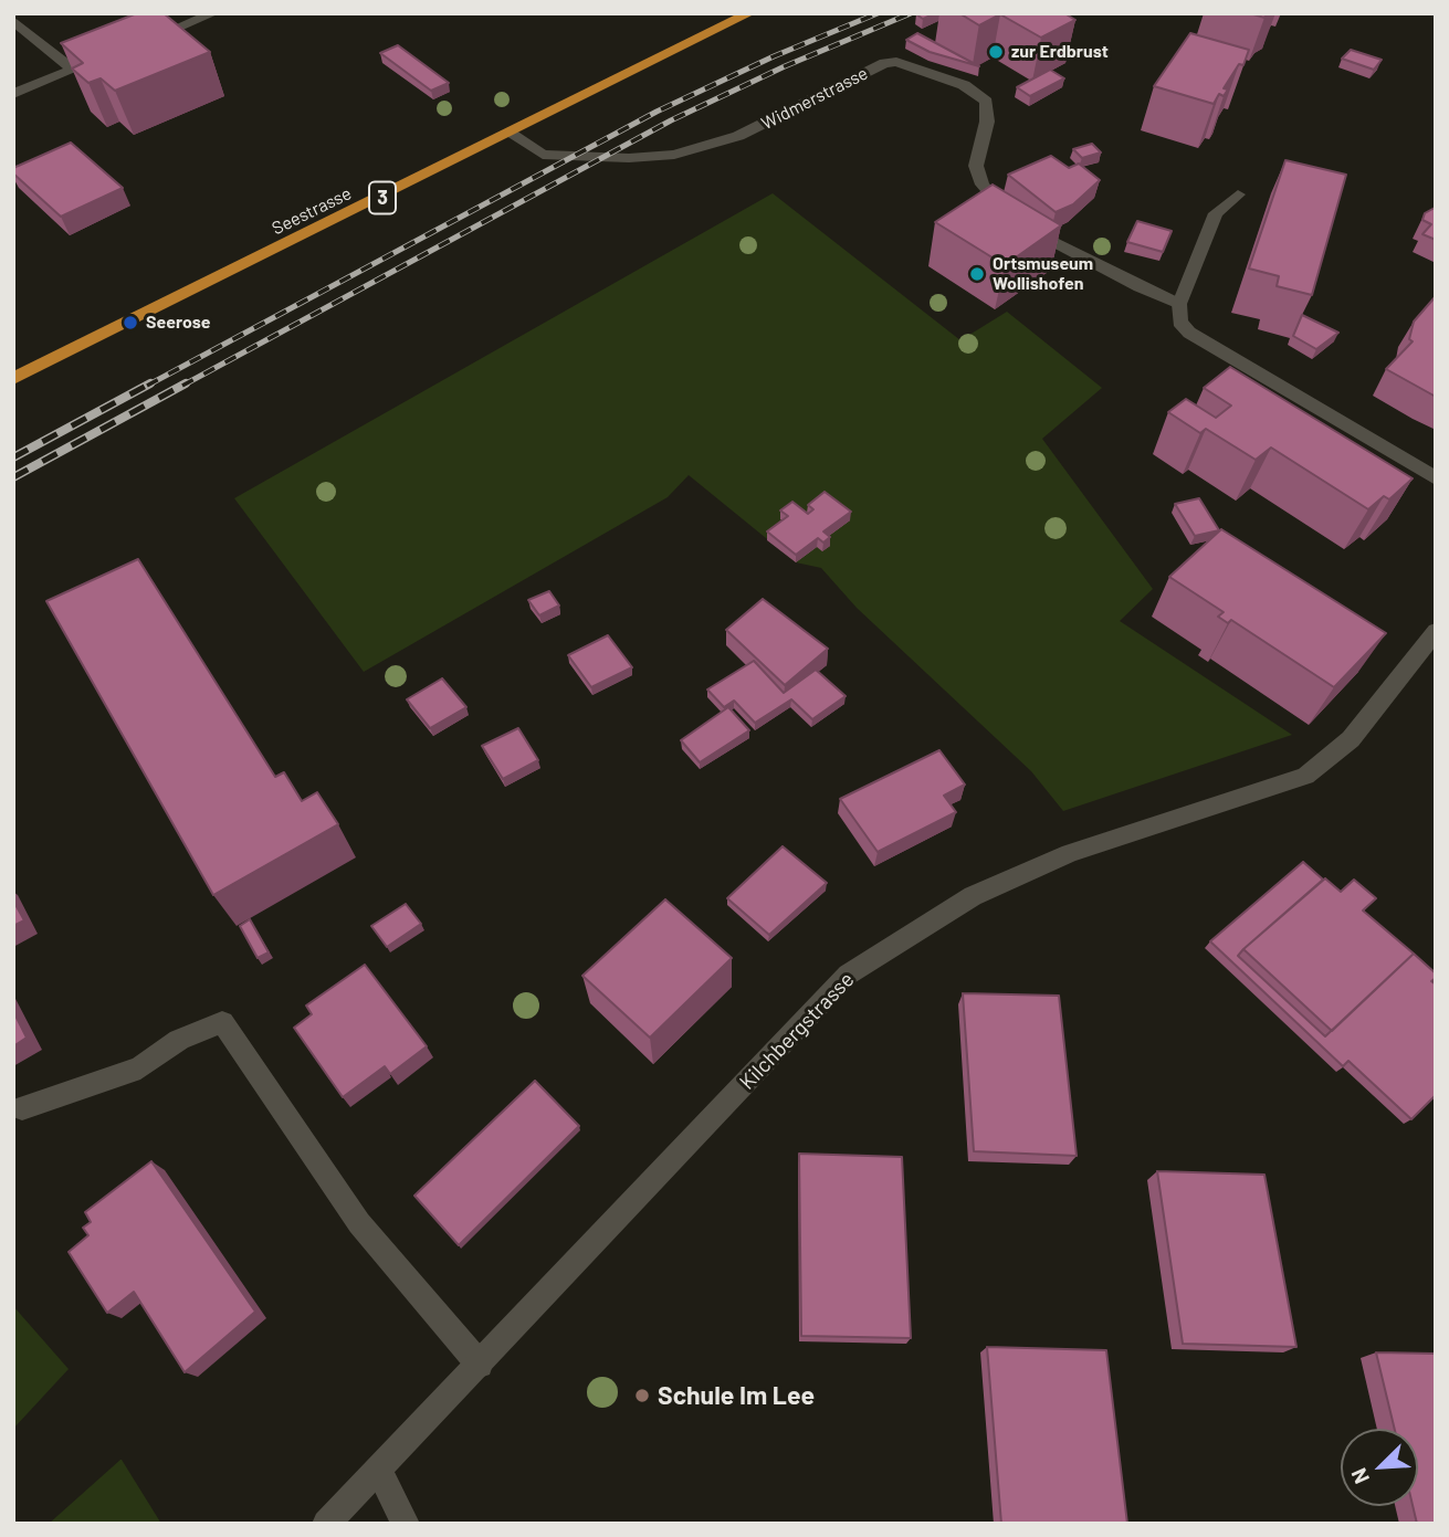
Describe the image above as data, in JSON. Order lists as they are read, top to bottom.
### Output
{
  "streets": {
    "main road": ["3", "Seestrasse"],
    "street": ["Widmerstrasse", "Kilchbergstrasse"]
  },
  "crossings": [
    ["Widmerstrasse", "Seestrasse"]
  ],
  "places": [
    "zur Erdbrust",
    "Ortsmuseum Wollishofen",
    "Seerose",
    "Schule Im Lee"
  ],
  "north": "bottom left"
}
